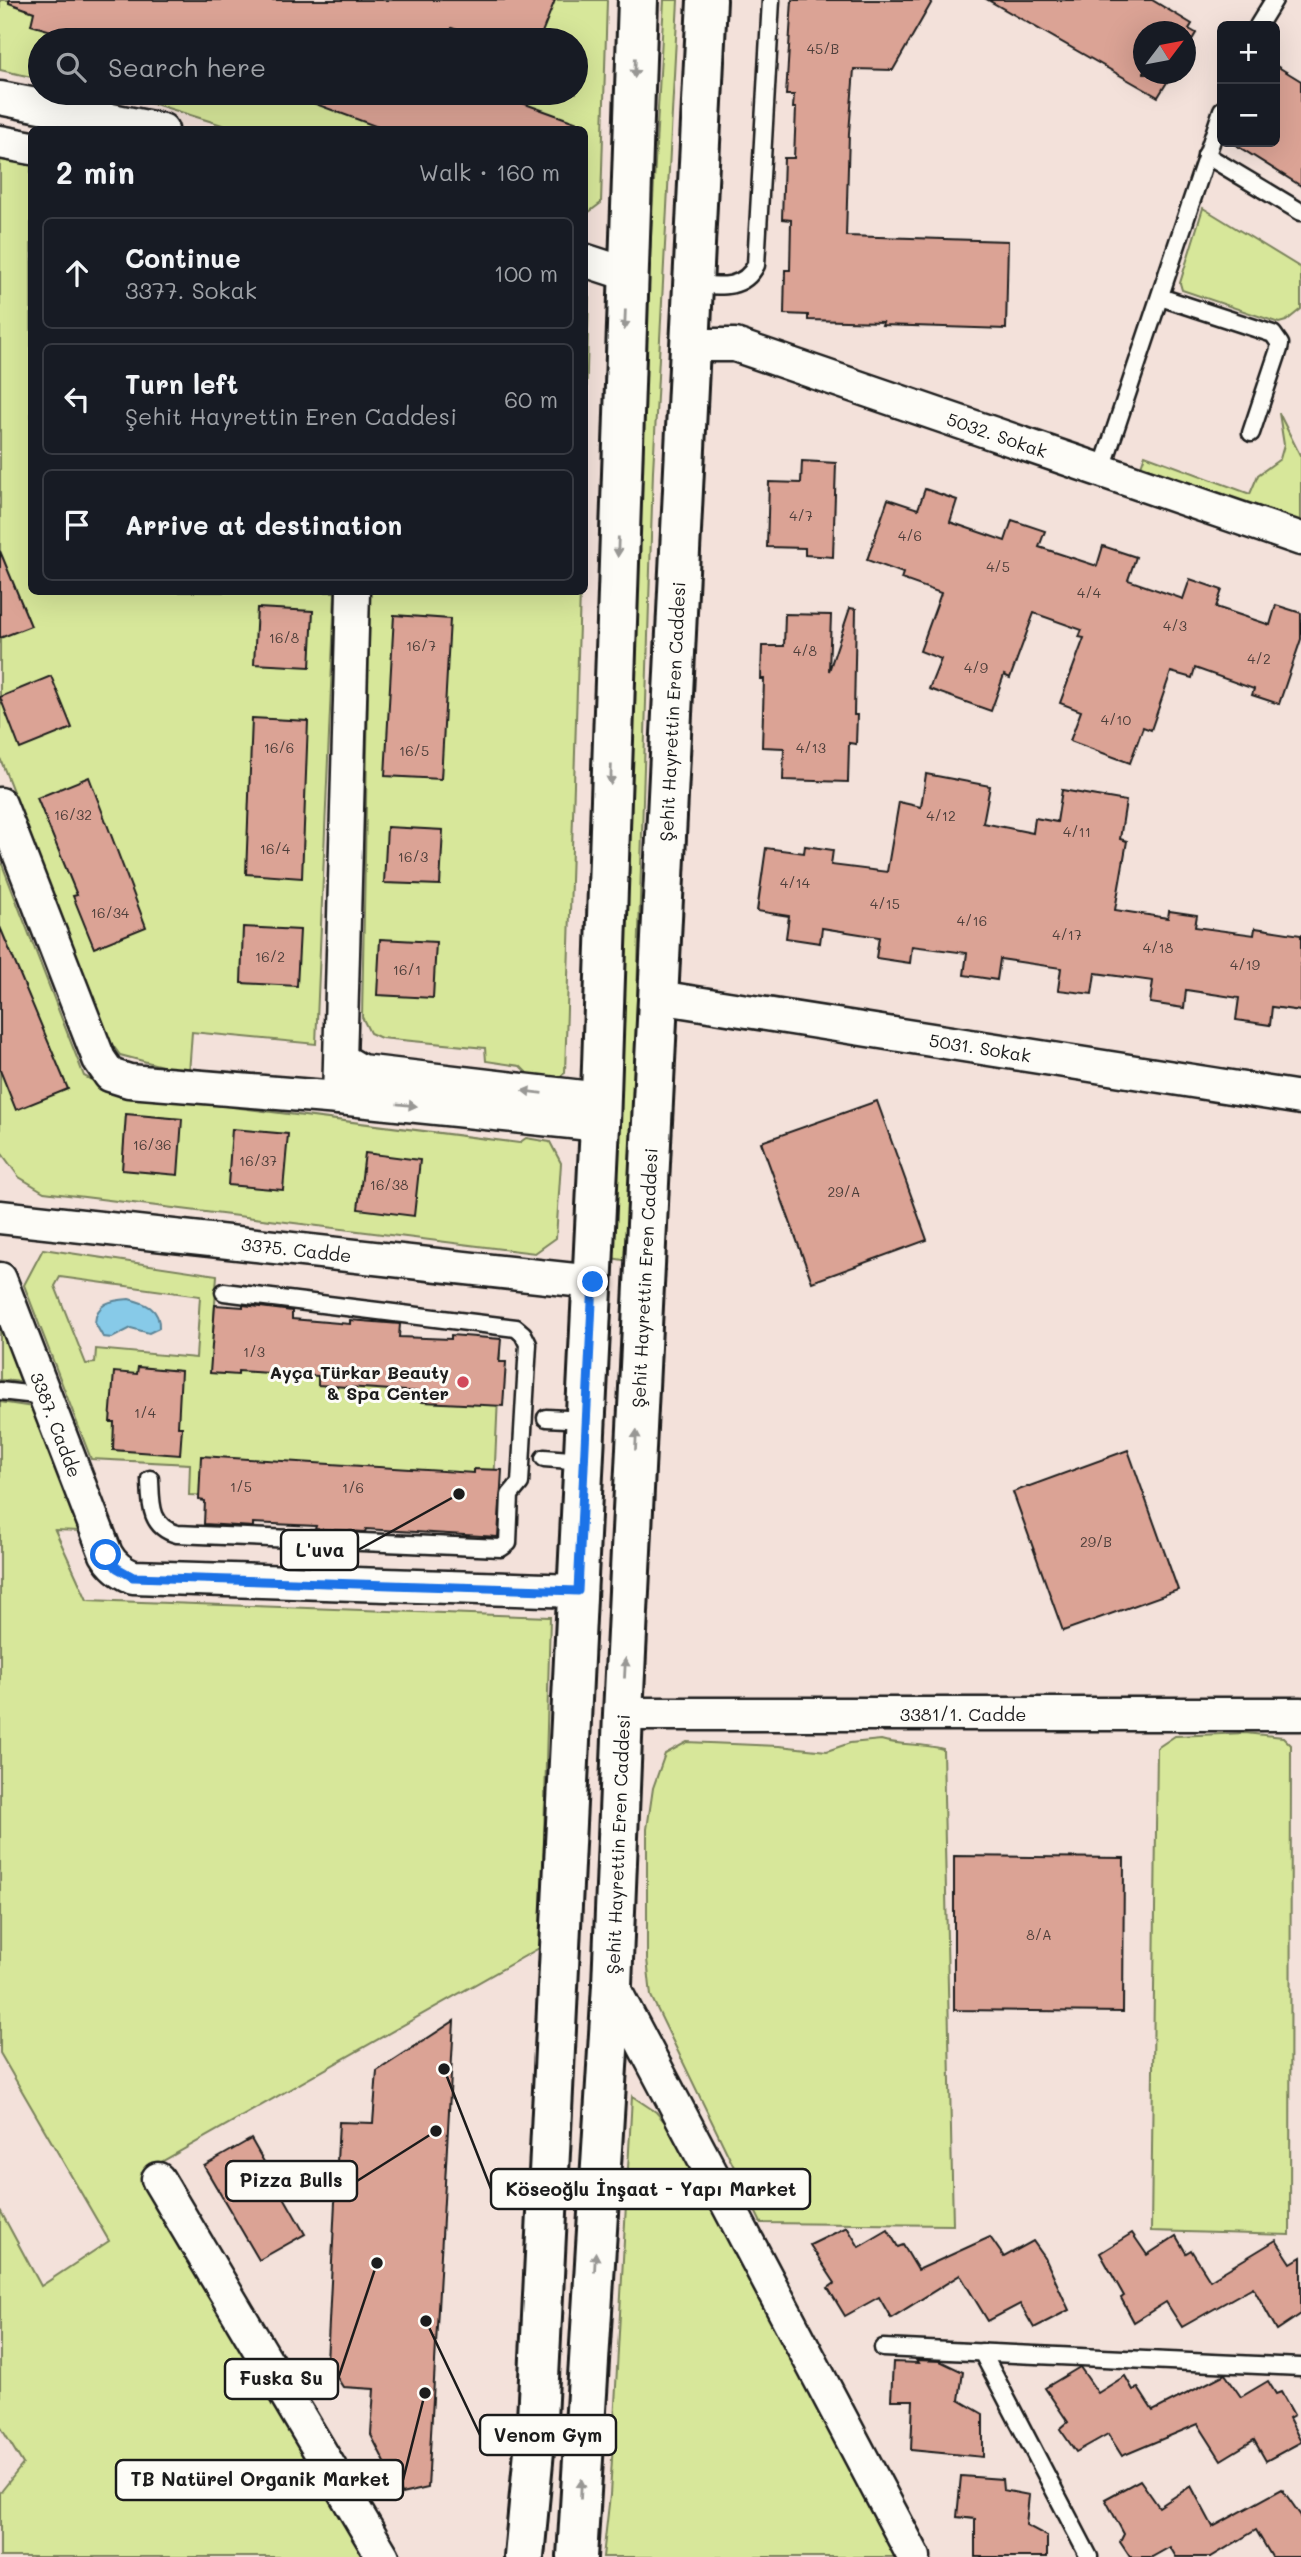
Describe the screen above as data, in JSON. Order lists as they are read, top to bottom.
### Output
{
  "streets": {
    "main road": ["Şehit Hayrettin Eren Caddesi"],
    "street": [
      "5032. Sokak",
      "5031. Sokak",
      "3375. Cadde",
      "3387. Cadde",
      "3381/1. Cadde"
    ]
  },
  "crossings": [
    ["5032. Sokak", "Şehit Hayrettin Eren Caddesi"],
    ["Şehit Hayrettin Eren Caddesi", "5031. Sokak"],
    ["Şehit Hayrettin Eren Caddesi", "3381/1. Cadde"]
  ],
  "places": [
    "Ayça Türkar Beauty & Spa Center",
    "L'uva",
    "Köseoğlu İnşaat - Yapı Market",
    "Pizza Bulls",
    "Fuska Su",
    "Venom Gym",
    "TB Natürel Organik Market"
  ],
  "house_numbers": [
    "45/B",
    "4/7",
    "4/6",
    "4/5",
    "4/4",
    "4/3",
    "16/8",
    "16/7",
    "4/8",
    "4/2",
    "4/9",
    "4/10",
    "16/6",
    "4/13",
    "16/5",
    "16/32",
    "4/12",
    "4/11",
    "16/4",
    "16/3",
    "4/14",
    "4/15",
    "16/34",
    "4/16",
    "4/17",
    "4/18",
    "16/2",
    "4/19",
    "16/1",
    "16/36",
    "16/37",
    "16/38",
    "29/A",
    "1/3",
    "1/4",
    "1/5",
    "1/6",
    "29/B",
    "8/A"
  ],
  "north": "top right",
  "page": {
    "map_buttons": ["+", "−"],
    "search": "Search here",
    "heading": ["2 min", "Walk · 160 m"],
    "list": [
      ["Continue", "3377. Sokak", "100 m"],
      ["Turn left", "Şehit Hayrettin Eren Caddesi", "60 m"],
      "Arrive at destination"
    ]
  }
}
